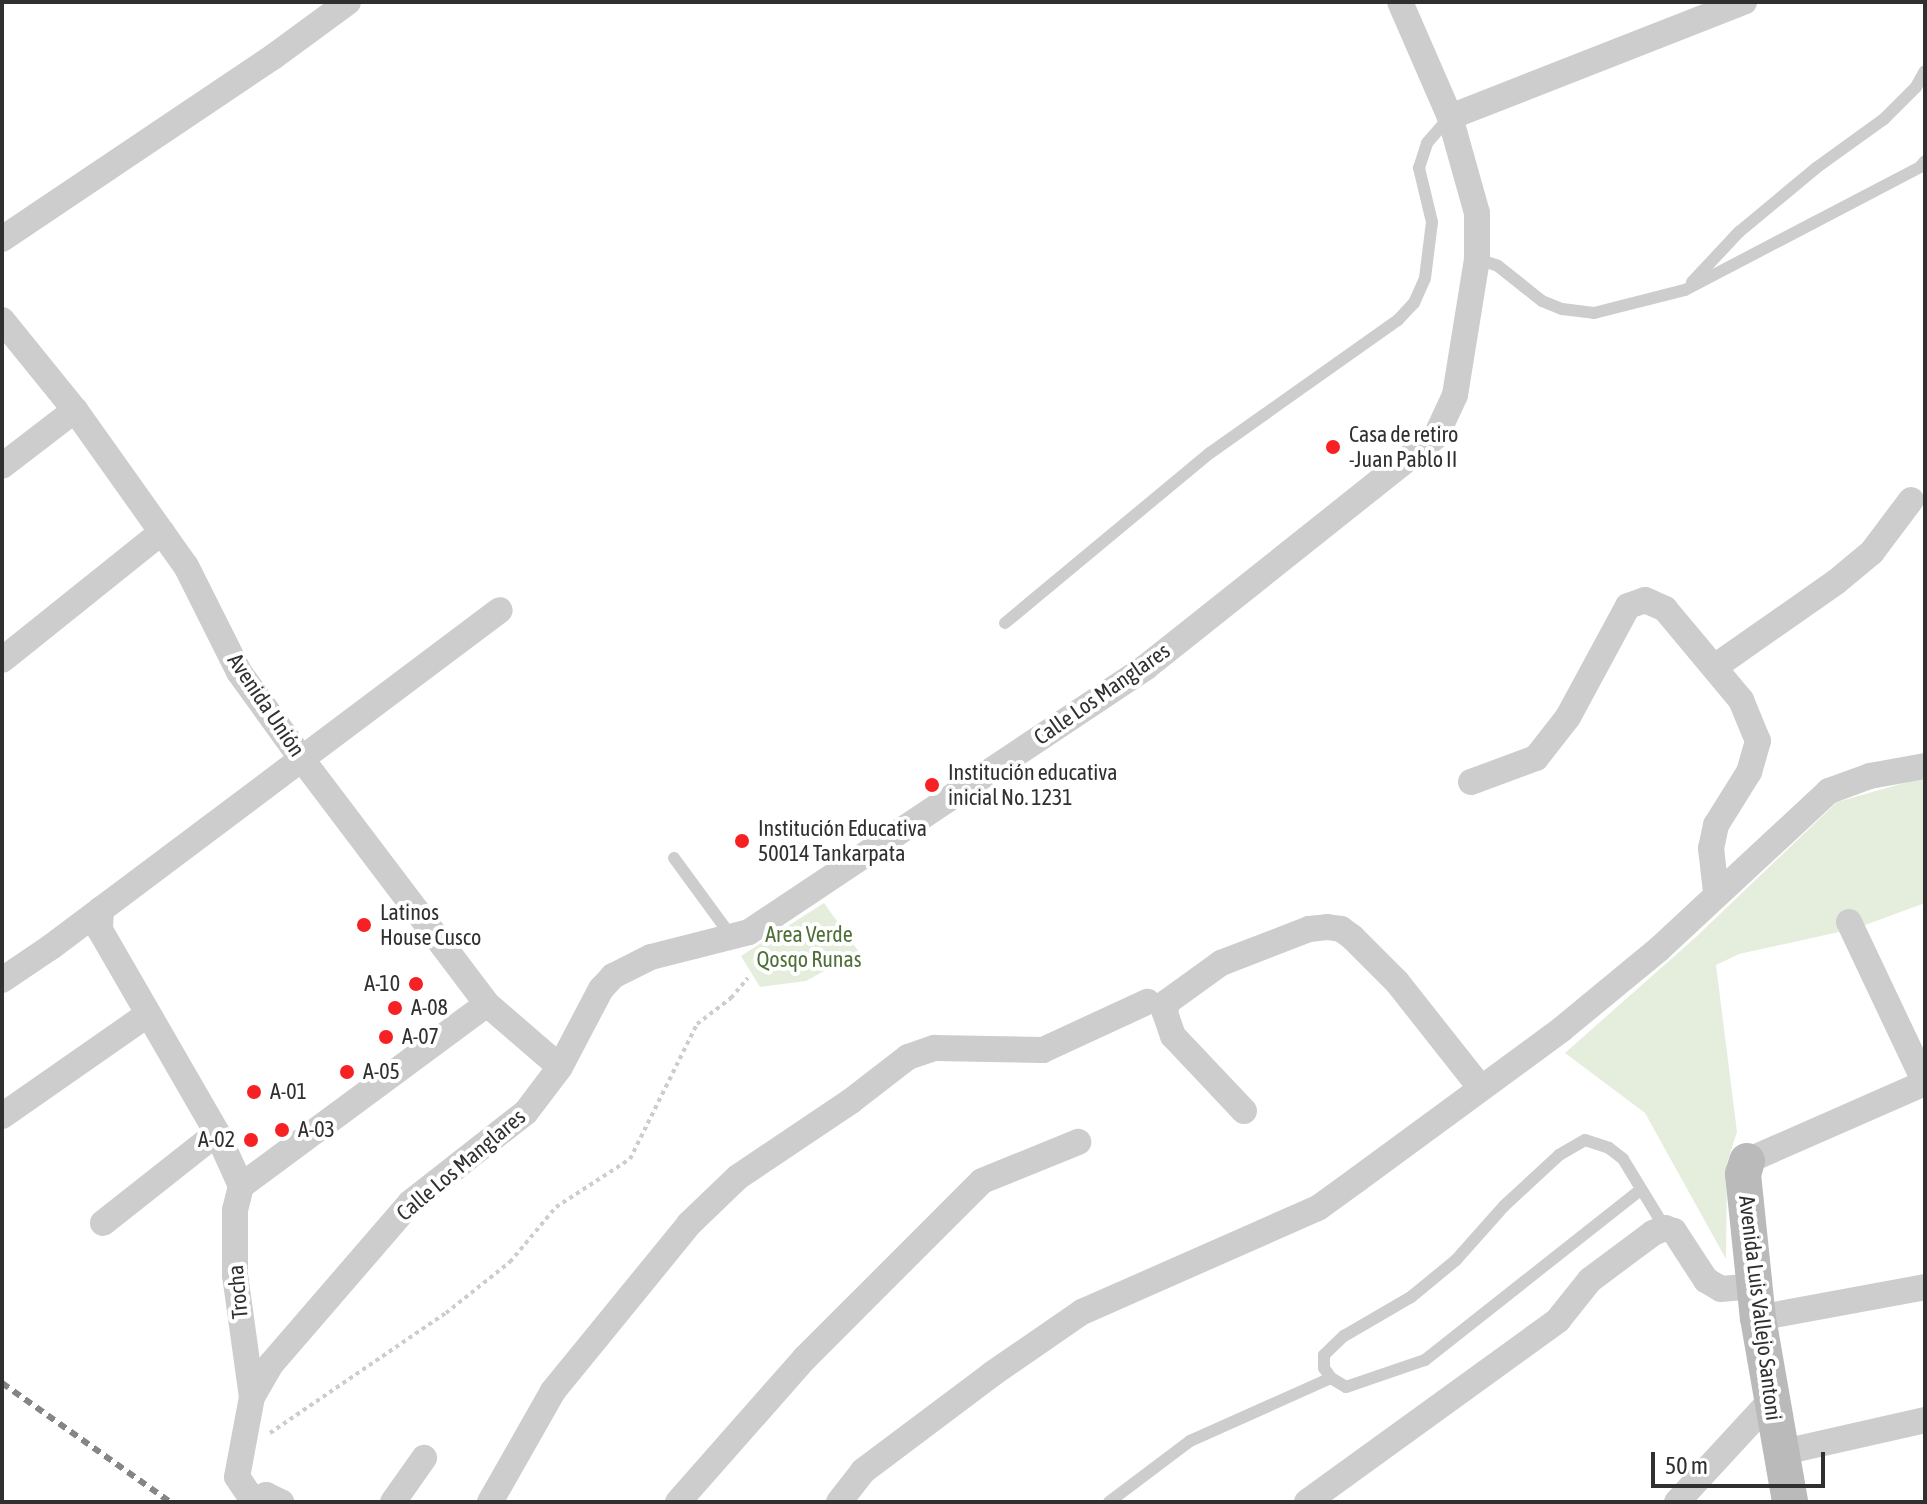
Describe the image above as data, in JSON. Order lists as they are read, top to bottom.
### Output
{
  "streets": {
    "street": [
      "Calle Los Manglares",
      "Avenida Unión",
      "Trocha",
      "Avenida Luis Vallejo Santoni"
    ]
  },
  "crossings": [
    ["Calle Los Manglares", "Avenida Unión"],
    ["Calle Los Manglares", "Trocha"]
  ],
  "parks": ["Area Verde Qosqo Runas"],
  "places": [
    "Casa de retiro -Juan Pablo II",
    "Institución educativa inicial No. 1231",
    "Institución Educativa 50014 Tankarpata",
    "Latinos House Cusco",
    "A-10",
    "A-08",
    "A-07",
    "A-05",
    "A-01",
    "A-03",
    "A-02"
  ],
  "scale_bar": "50 m"
}
